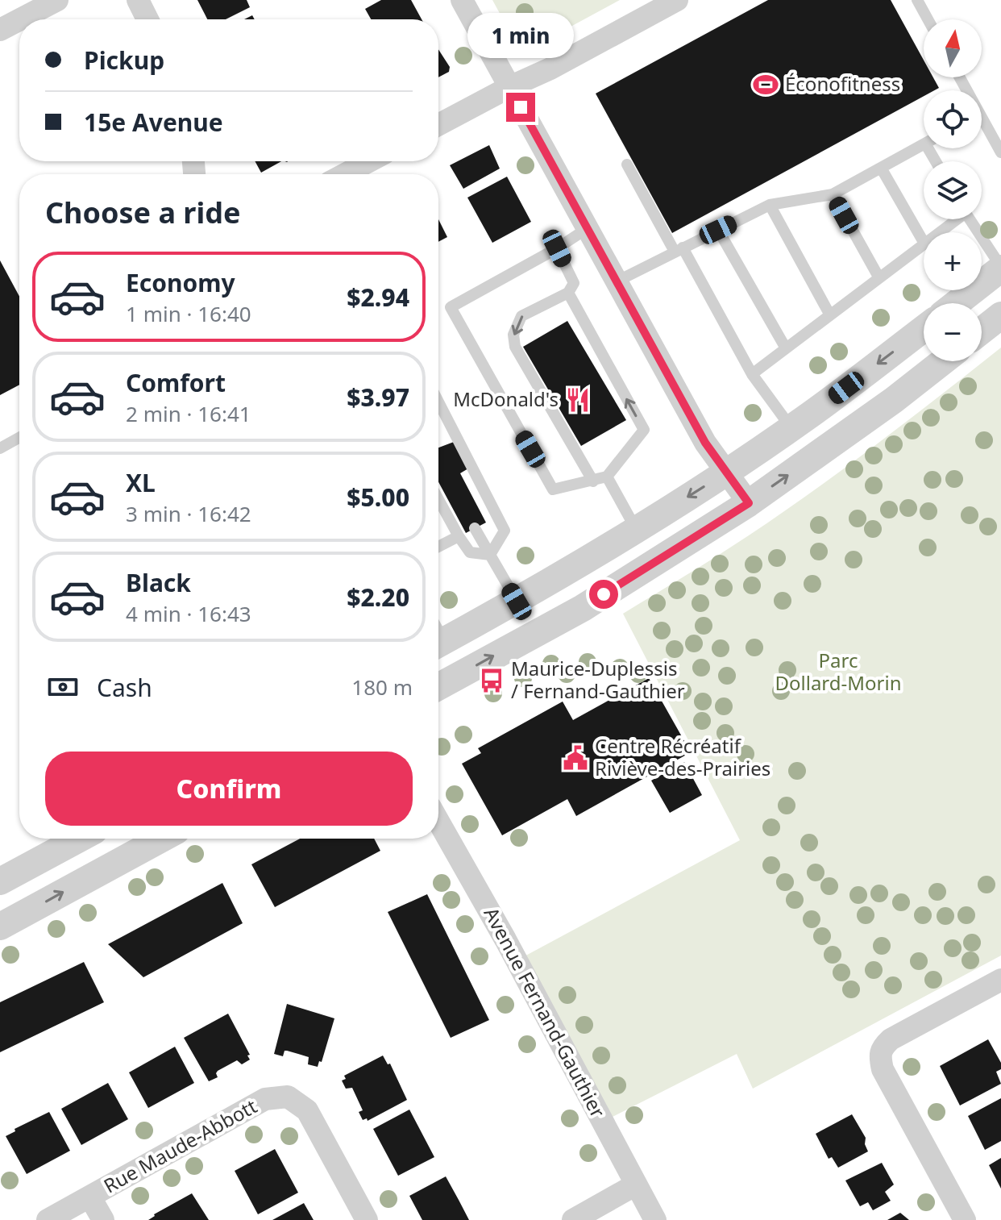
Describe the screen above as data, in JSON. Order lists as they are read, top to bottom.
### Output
{
  "streets": {
    "street": ["Avenue Fernand-Gauthier", "Rue Maude-Abbott"]
  },
  "parks": ["Parc Dollard-Morin"],
  "places": {
    "sports": ["Éconofitness"],
    "restaurant": ["McDonald's"],
    "bus stop": ["Maurice-Duplessis / Fernand-Gauthier"],
    "public building": ["Centre Récréatif Riviève-des-Prairies"]
  },
  "north": "top",
  "page": {
    "bubble": "1 min",
    "map_buttons": ["+", "−"],
    "banner": ["Pickup", "15e Avenue"],
    "heading": "Choose a ride",
    "list": [
      {
        "name": "Economy",
        "note": "1 min · 16:40",
        "value": "$2.94"
      },
      {
        "name": "Comfort",
        "note": "2 min · 16:41",
        "value": "$3.97"
      },
      {
        "name": "XL",
        "note": "3 min · 16:42",
        "value": "$5.00"
      },
      {
        "name": "Black",
        "note": "4 min · 16:43",
        "value": "$2.20"
      }
    ],
    "pay": ["Cash", "180 m"],
    "buttons": "Confirm"
  }
}
